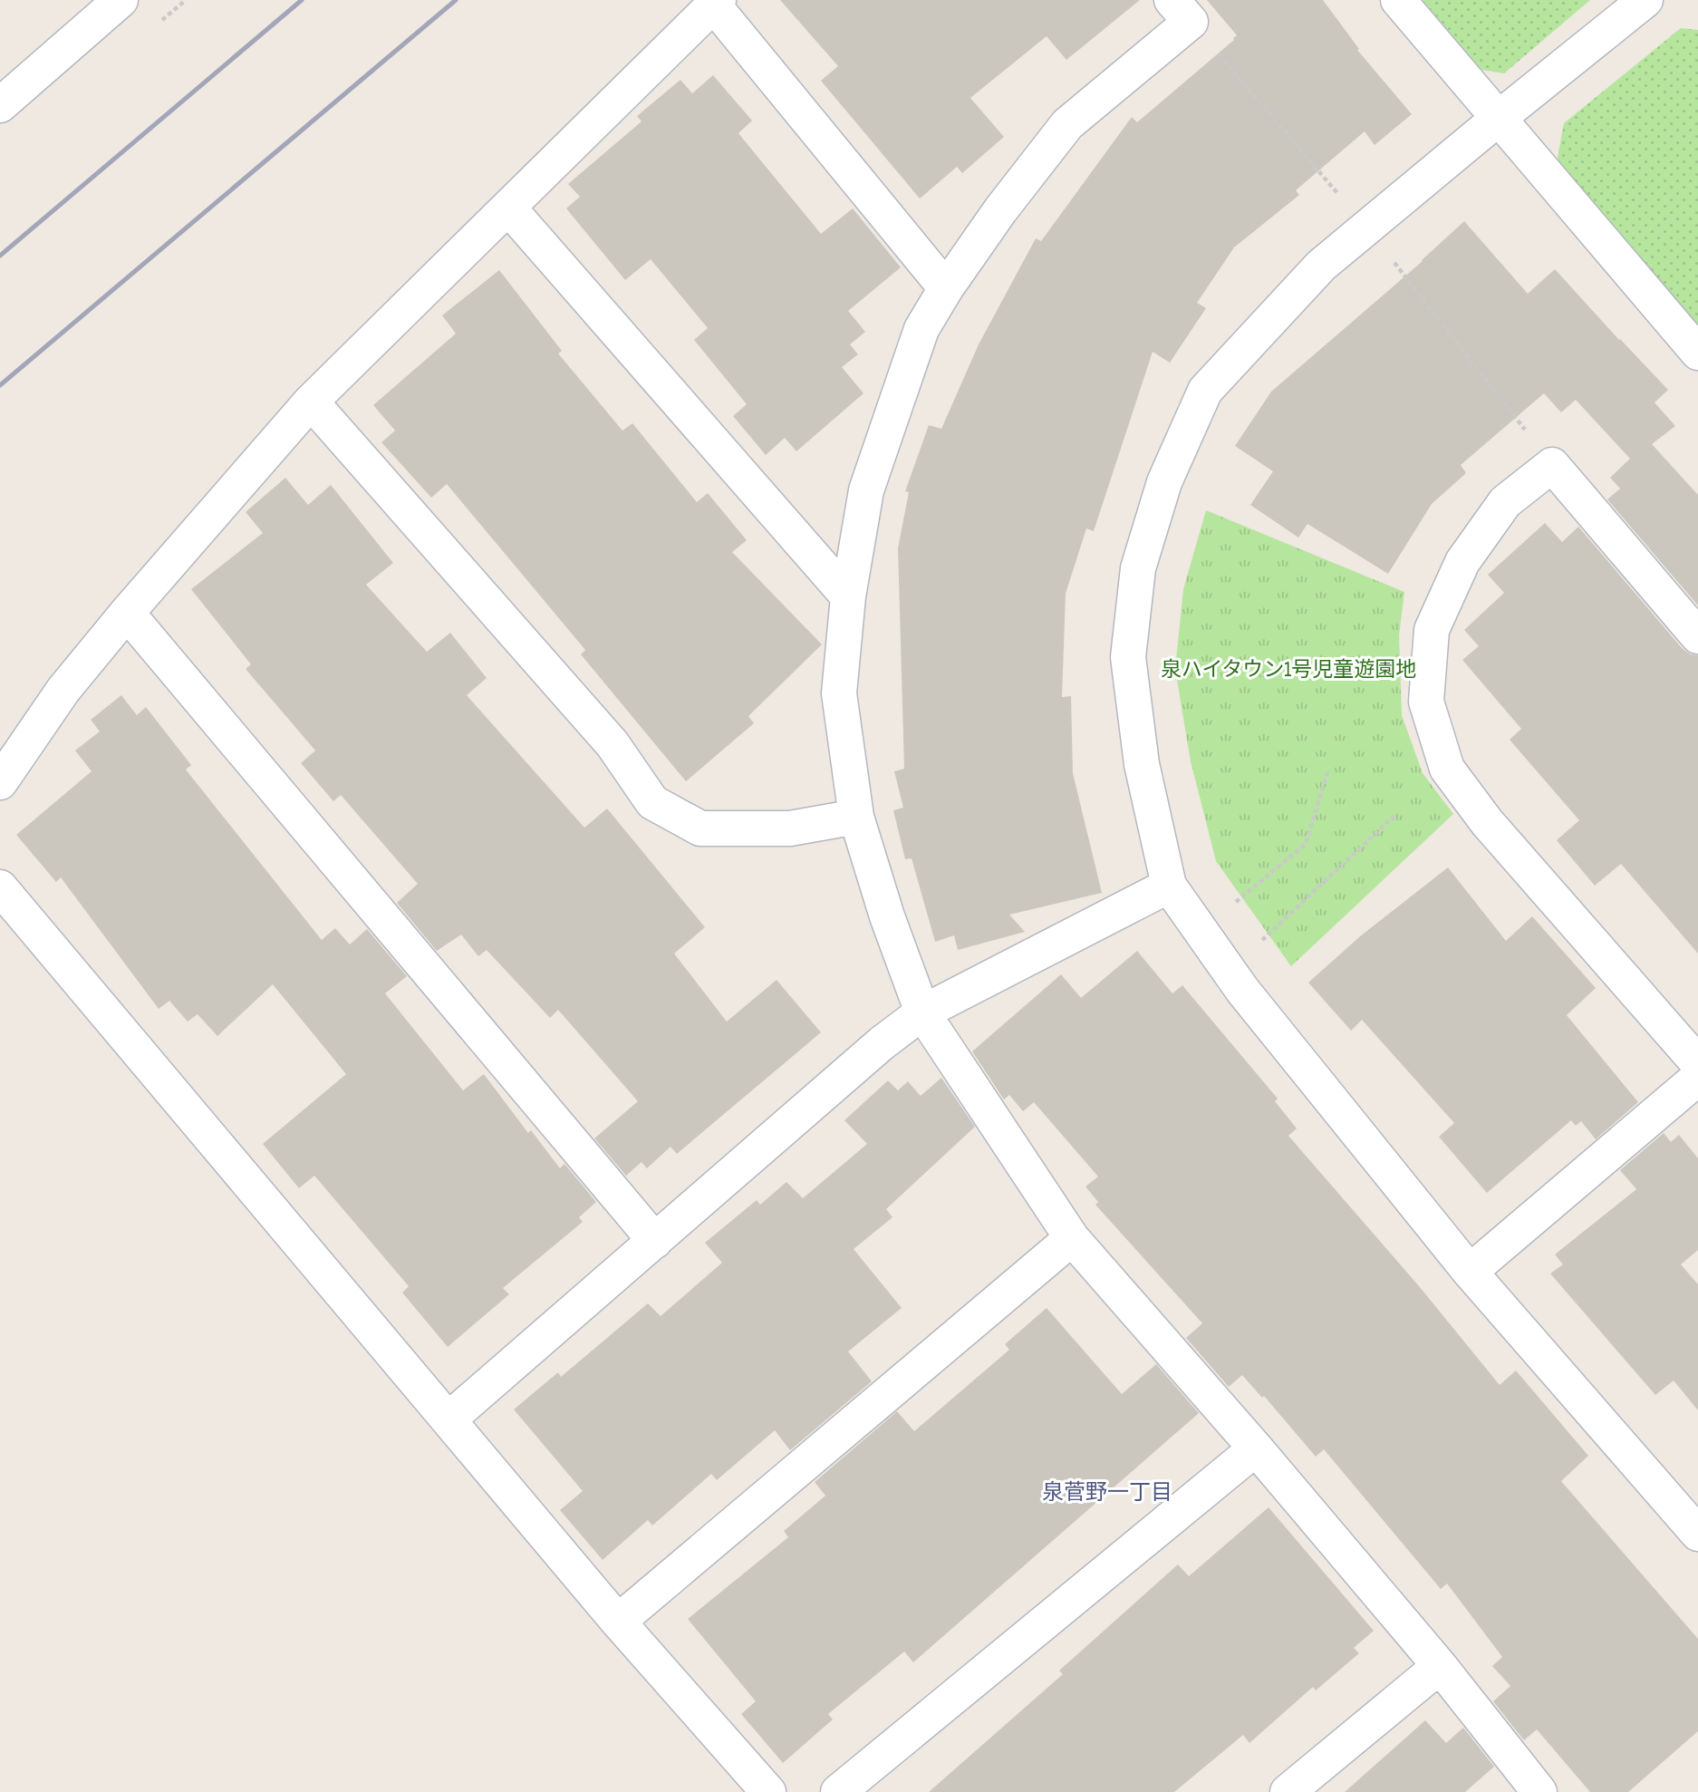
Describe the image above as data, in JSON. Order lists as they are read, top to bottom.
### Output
{
  "districts": ["泉菅野一丁目"],
  "parks": ["泉ハイタウン1号児童遊園地"]
}
